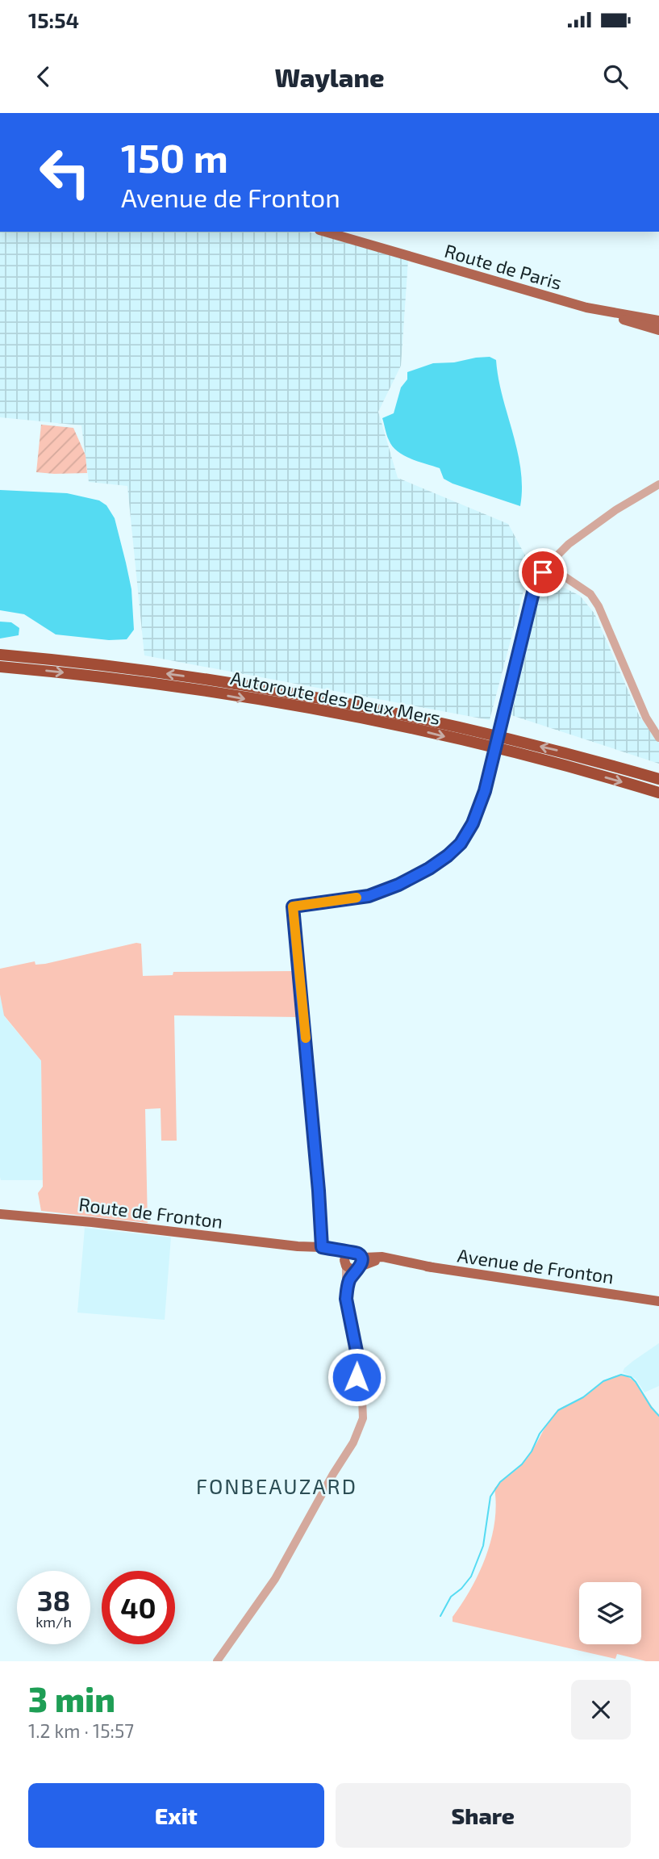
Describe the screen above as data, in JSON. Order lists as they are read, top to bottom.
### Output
{
  "streets": {
    "highway": ["Autoroute des Deux Mers"],
    "main road": ["Route de Paris", "Route de Fronton", "Avenue de Fronton"]
  },
  "districts": ["FONBEAUZARD"],
  "page": {
    "status": "15:54",
    "header": "Waylane",
    "turn": ["150 m", "Avenue de Fronton"],
    "speed": "38 km/h",
    "limit": "40",
    "heading": ["3 min", "1.2 km · 15:57"],
    "buttons": ["Exit", "Share"]
  }
}
